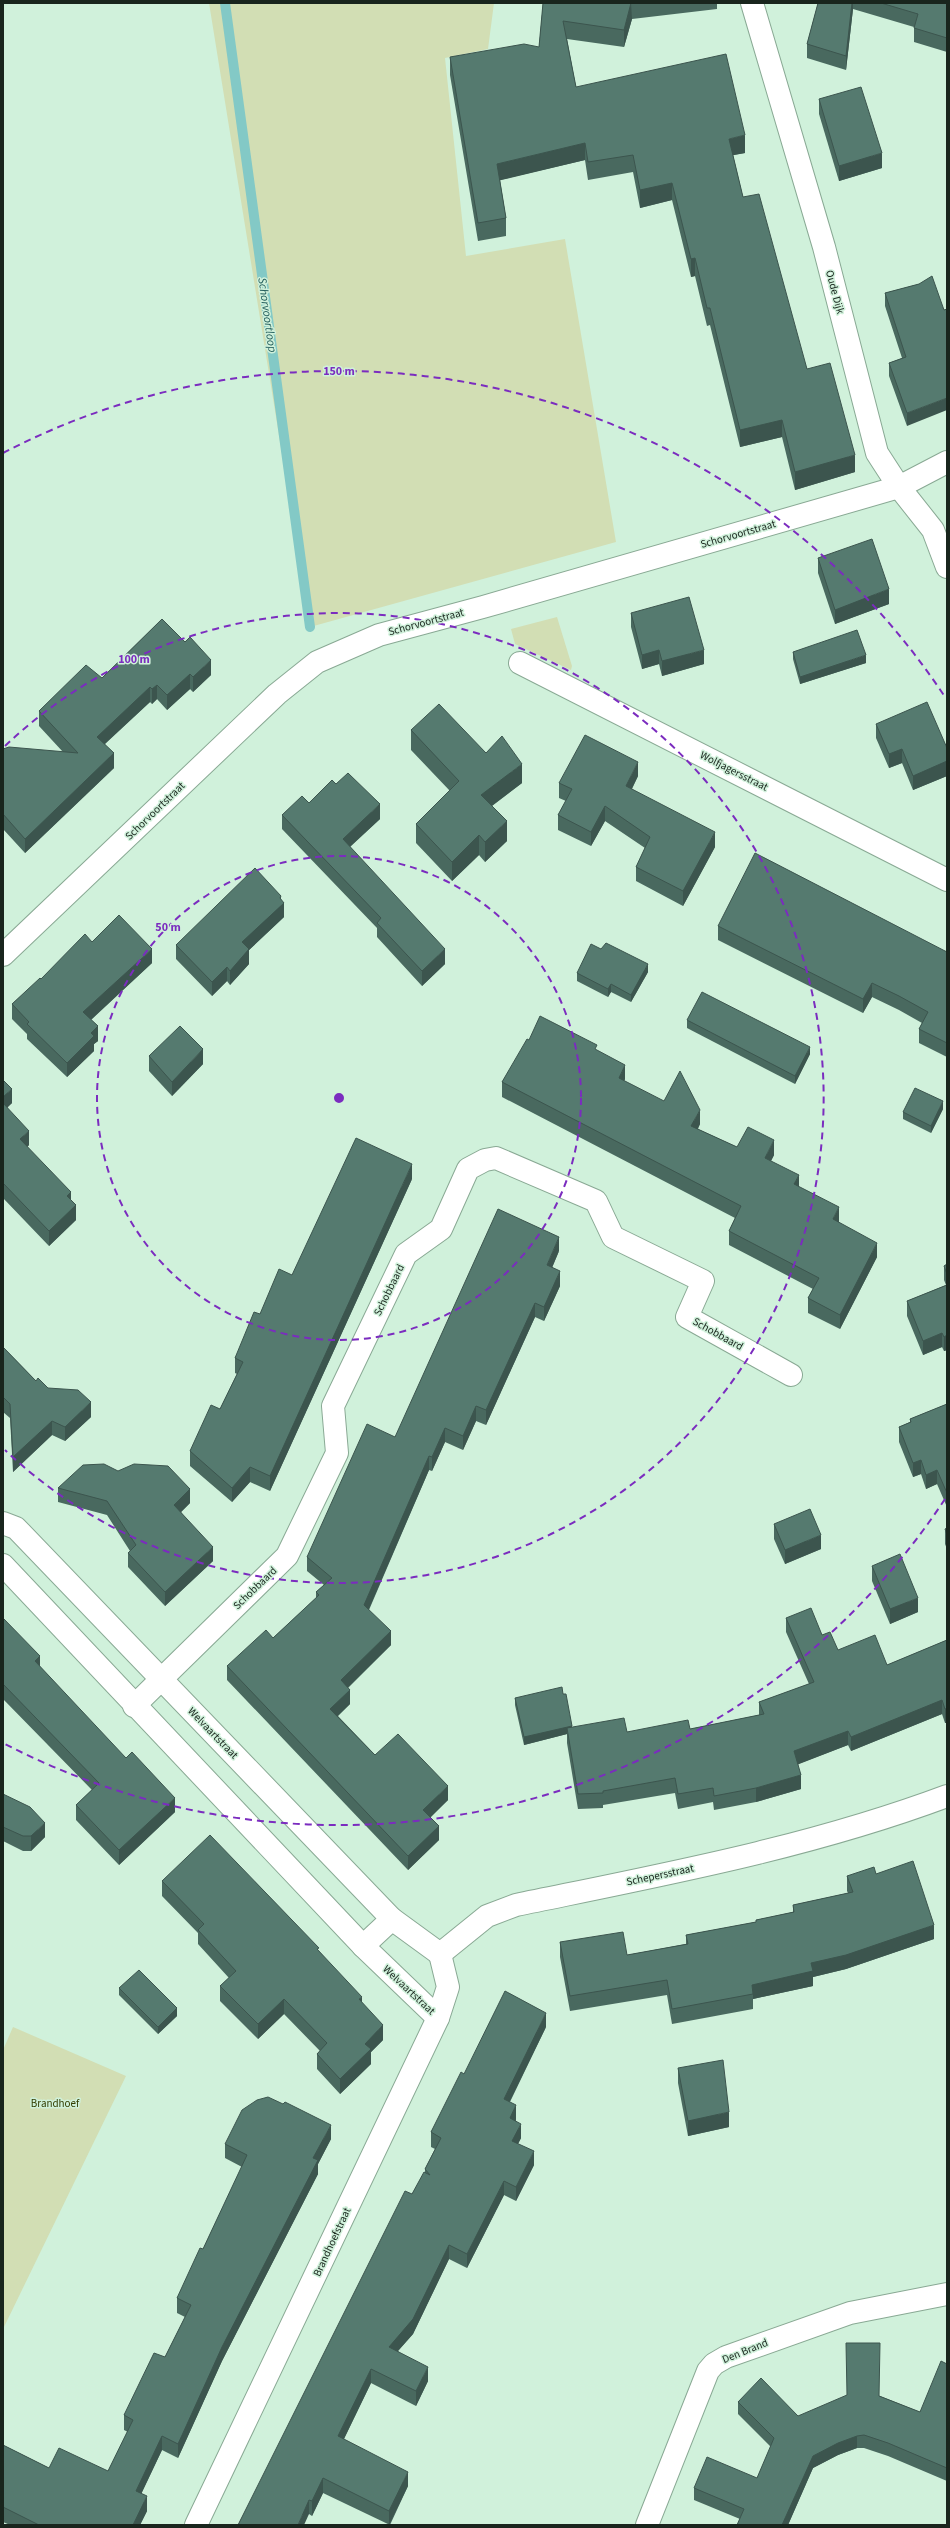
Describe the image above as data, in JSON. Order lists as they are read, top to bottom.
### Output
{
  "streets": {
    "street": [
      "Oude Dijk",
      "Schorvoortstraat",
      "Wolfjagersstraat",
      "Schobbaard",
      "Welvaartstraat",
      "Schepersstraat",
      "Brandhoefstraat",
      "Den Brand"
    ]
  },
  "crossings": [
    ["Oude Dijk", "Schorvoortstraat"],
    ["Schobbaard", "Welvaartstraat"],
    ["Welvaartstraat", "Brandhoefstraat"],
    ["Schepersstraat", "Brandhoefstraat"]
  ],
  "water": ["Schorvoortloop"],
  "parks": ["Brandhoef"],
  "rings": ["150 m", "100 m", "50 m"]
}
